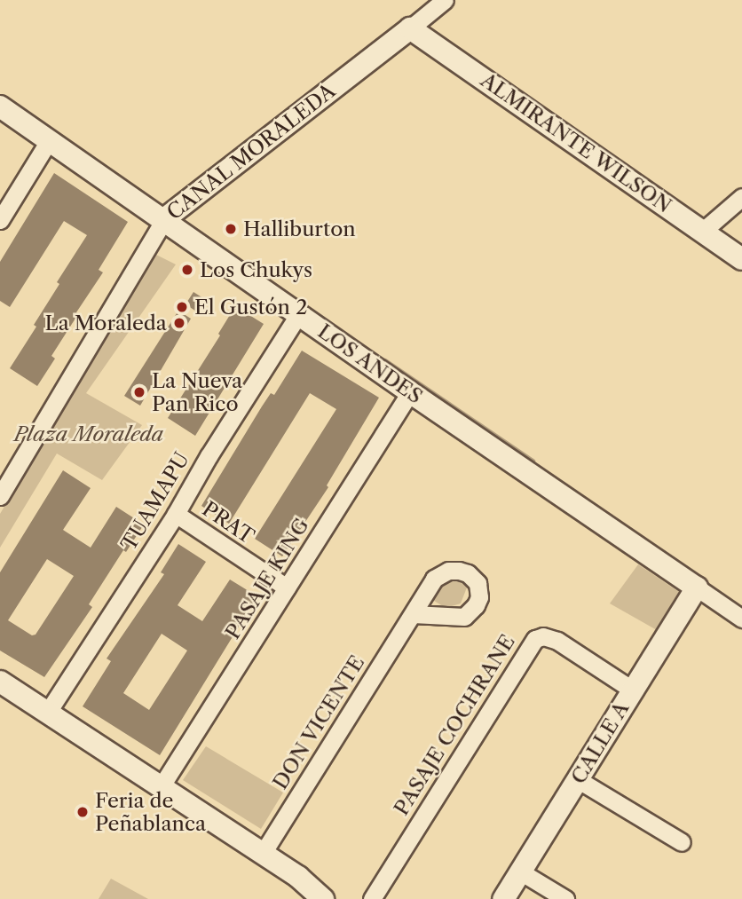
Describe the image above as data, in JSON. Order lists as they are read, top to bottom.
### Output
{
  "streets": {
    "street": [
      "ALMIRANTE WILSON",
      "CANAL MORALEDA",
      "LOS ANDES",
      "TUAMAPU",
      "PRAT",
      "PASAJE KING",
      "DON VICENTE",
      "PASAJE COCHRANE",
      "CALLE A"
    ]
  },
  "crossings": [
    ["ALMIRANTE WILSON", "CANAL MORALEDA"],
    ["CANAL MORALEDA", "LOS ANDES"],
    ["LOS ANDES", "TUAMAPU"],
    ["LOS ANDES", "PASAJE KING"],
    ["LOS ANDES", "CALLE A"],
    ["TUAMAPU", "PRAT"],
    ["PRAT", "PASAJE KING"],
    ["PASAJE COCHRANE", "CALLE A"]
  ],
  "parks": ["Plaza Moraleda"],
  "places": [
    "Halliburton",
    "Los Chukys",
    "El Gustón 2",
    "La Moraleda",
    "La Nueva Pan Rico",
    "Feria de Peñablanca"
  ]
}
